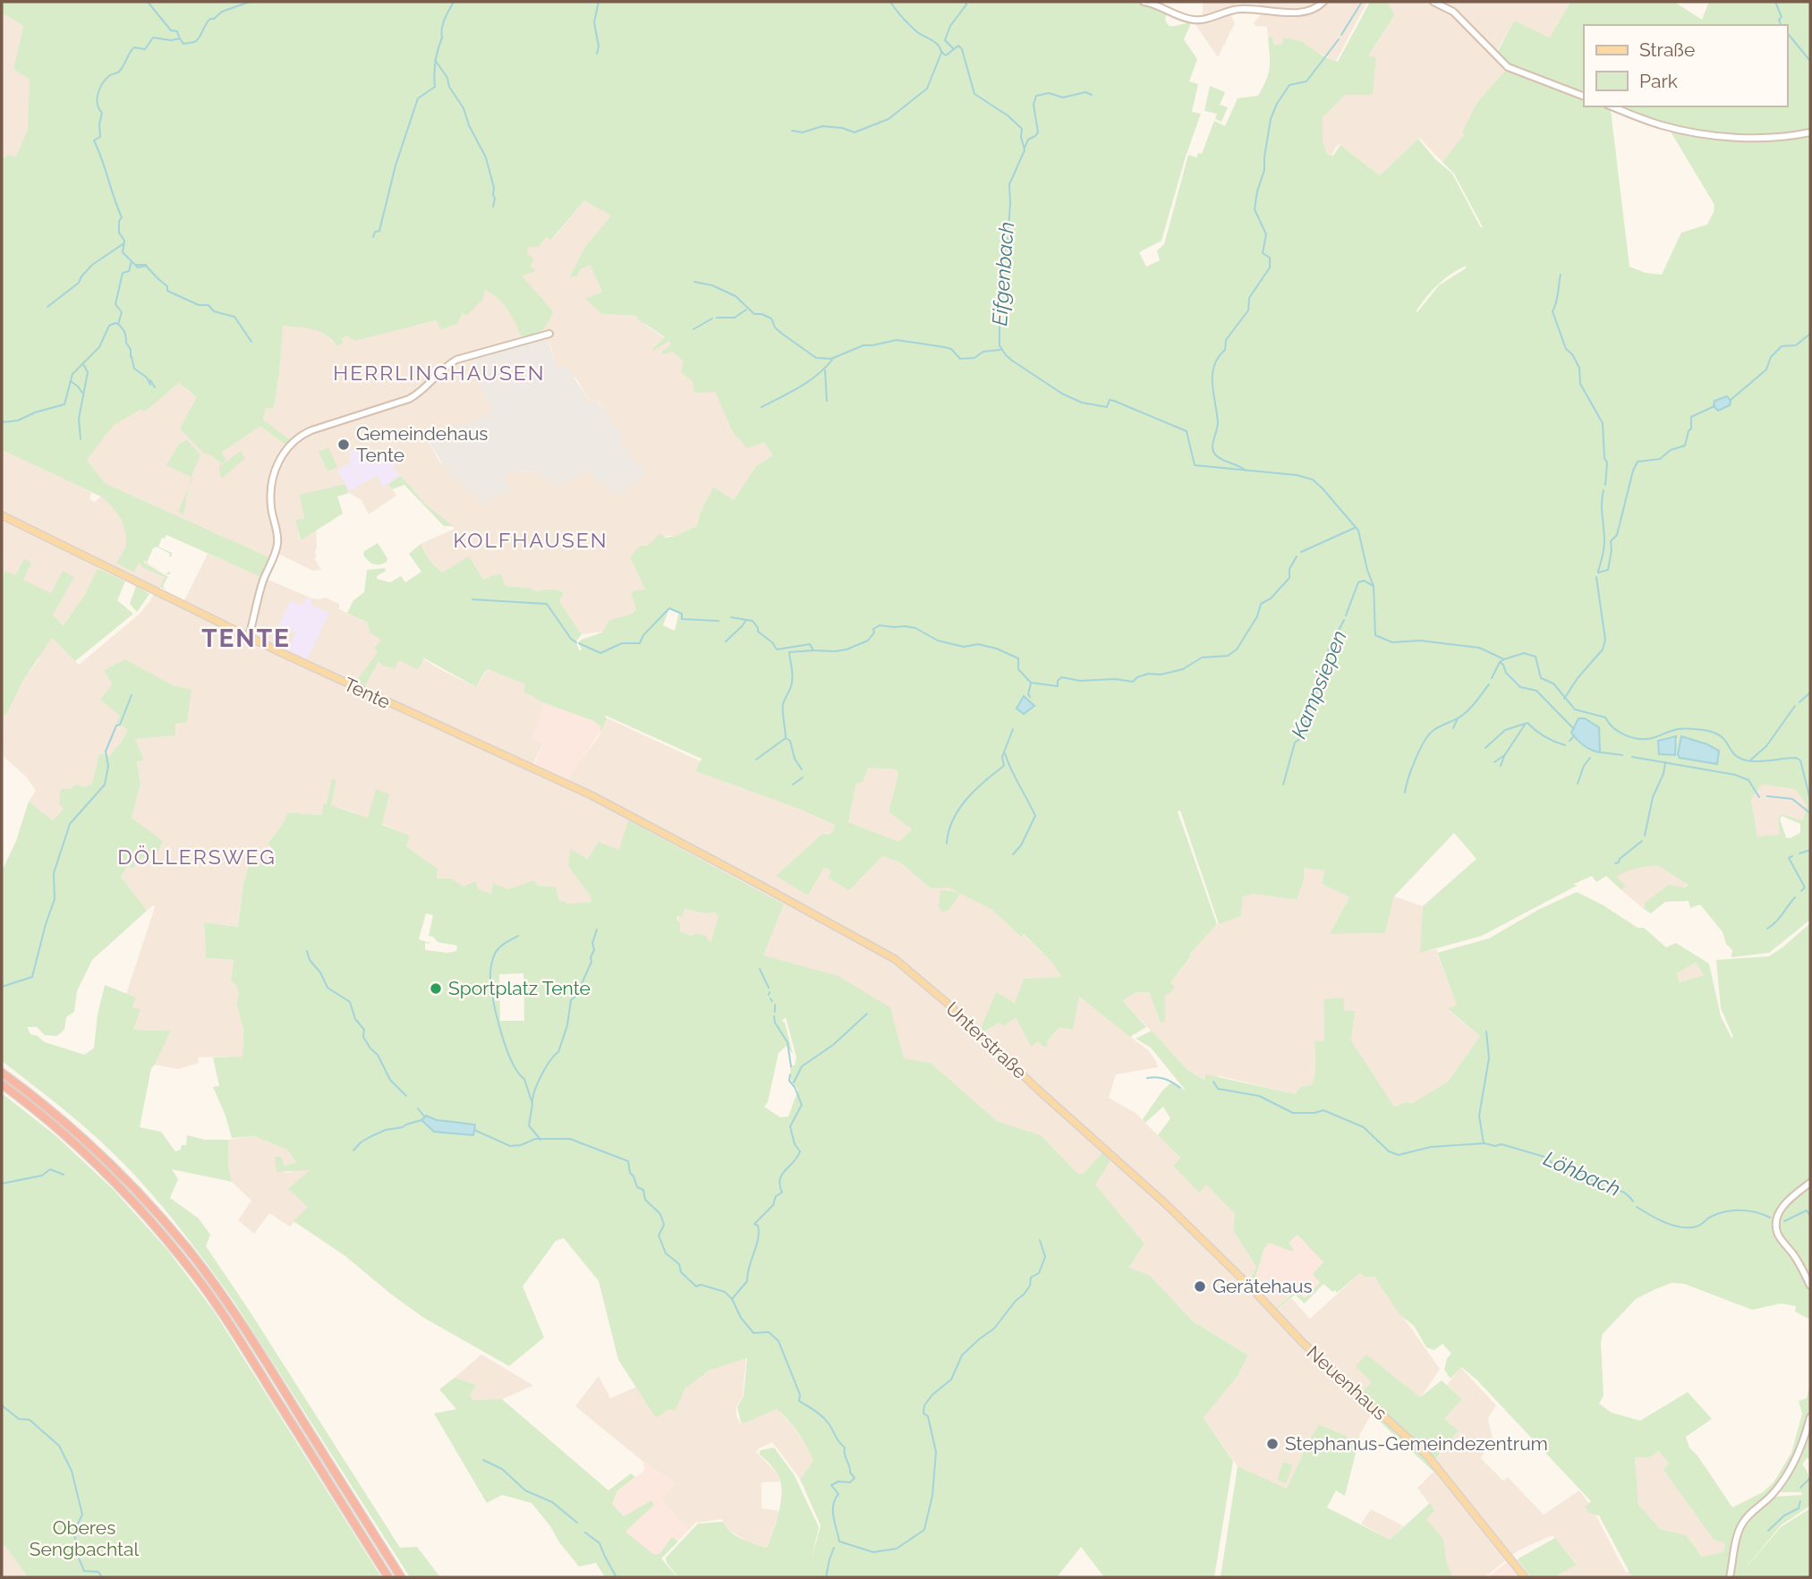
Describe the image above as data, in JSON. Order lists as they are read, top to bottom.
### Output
{
  "streets": {
    "main road": ["Tente", "Unterstraße", "Neuenhaus"]
  },
  "crossings": [
    ["Tente", "Unterstraße"],
    ["Unterstraße", "Neuenhaus"]
  ],
  "districts": [
    "HERRLINGHAUSEN",
    "KOLFHAUSEN",
    "TENTE",
    "DÖLLERSWEG"
  ],
  "water": ["Eifgenbach", "Kampsiepen", "Löhbach"],
  "parks": ["Oberes Sengbachtal"],
  "places": [
    "Gemeindehaus Tente",
    "Sportplatz Tente",
    "Gerätehaus",
    "Stephanus-Gemeindezentrum"
  ],
  "legend": ["Straße", "Park"]
}
